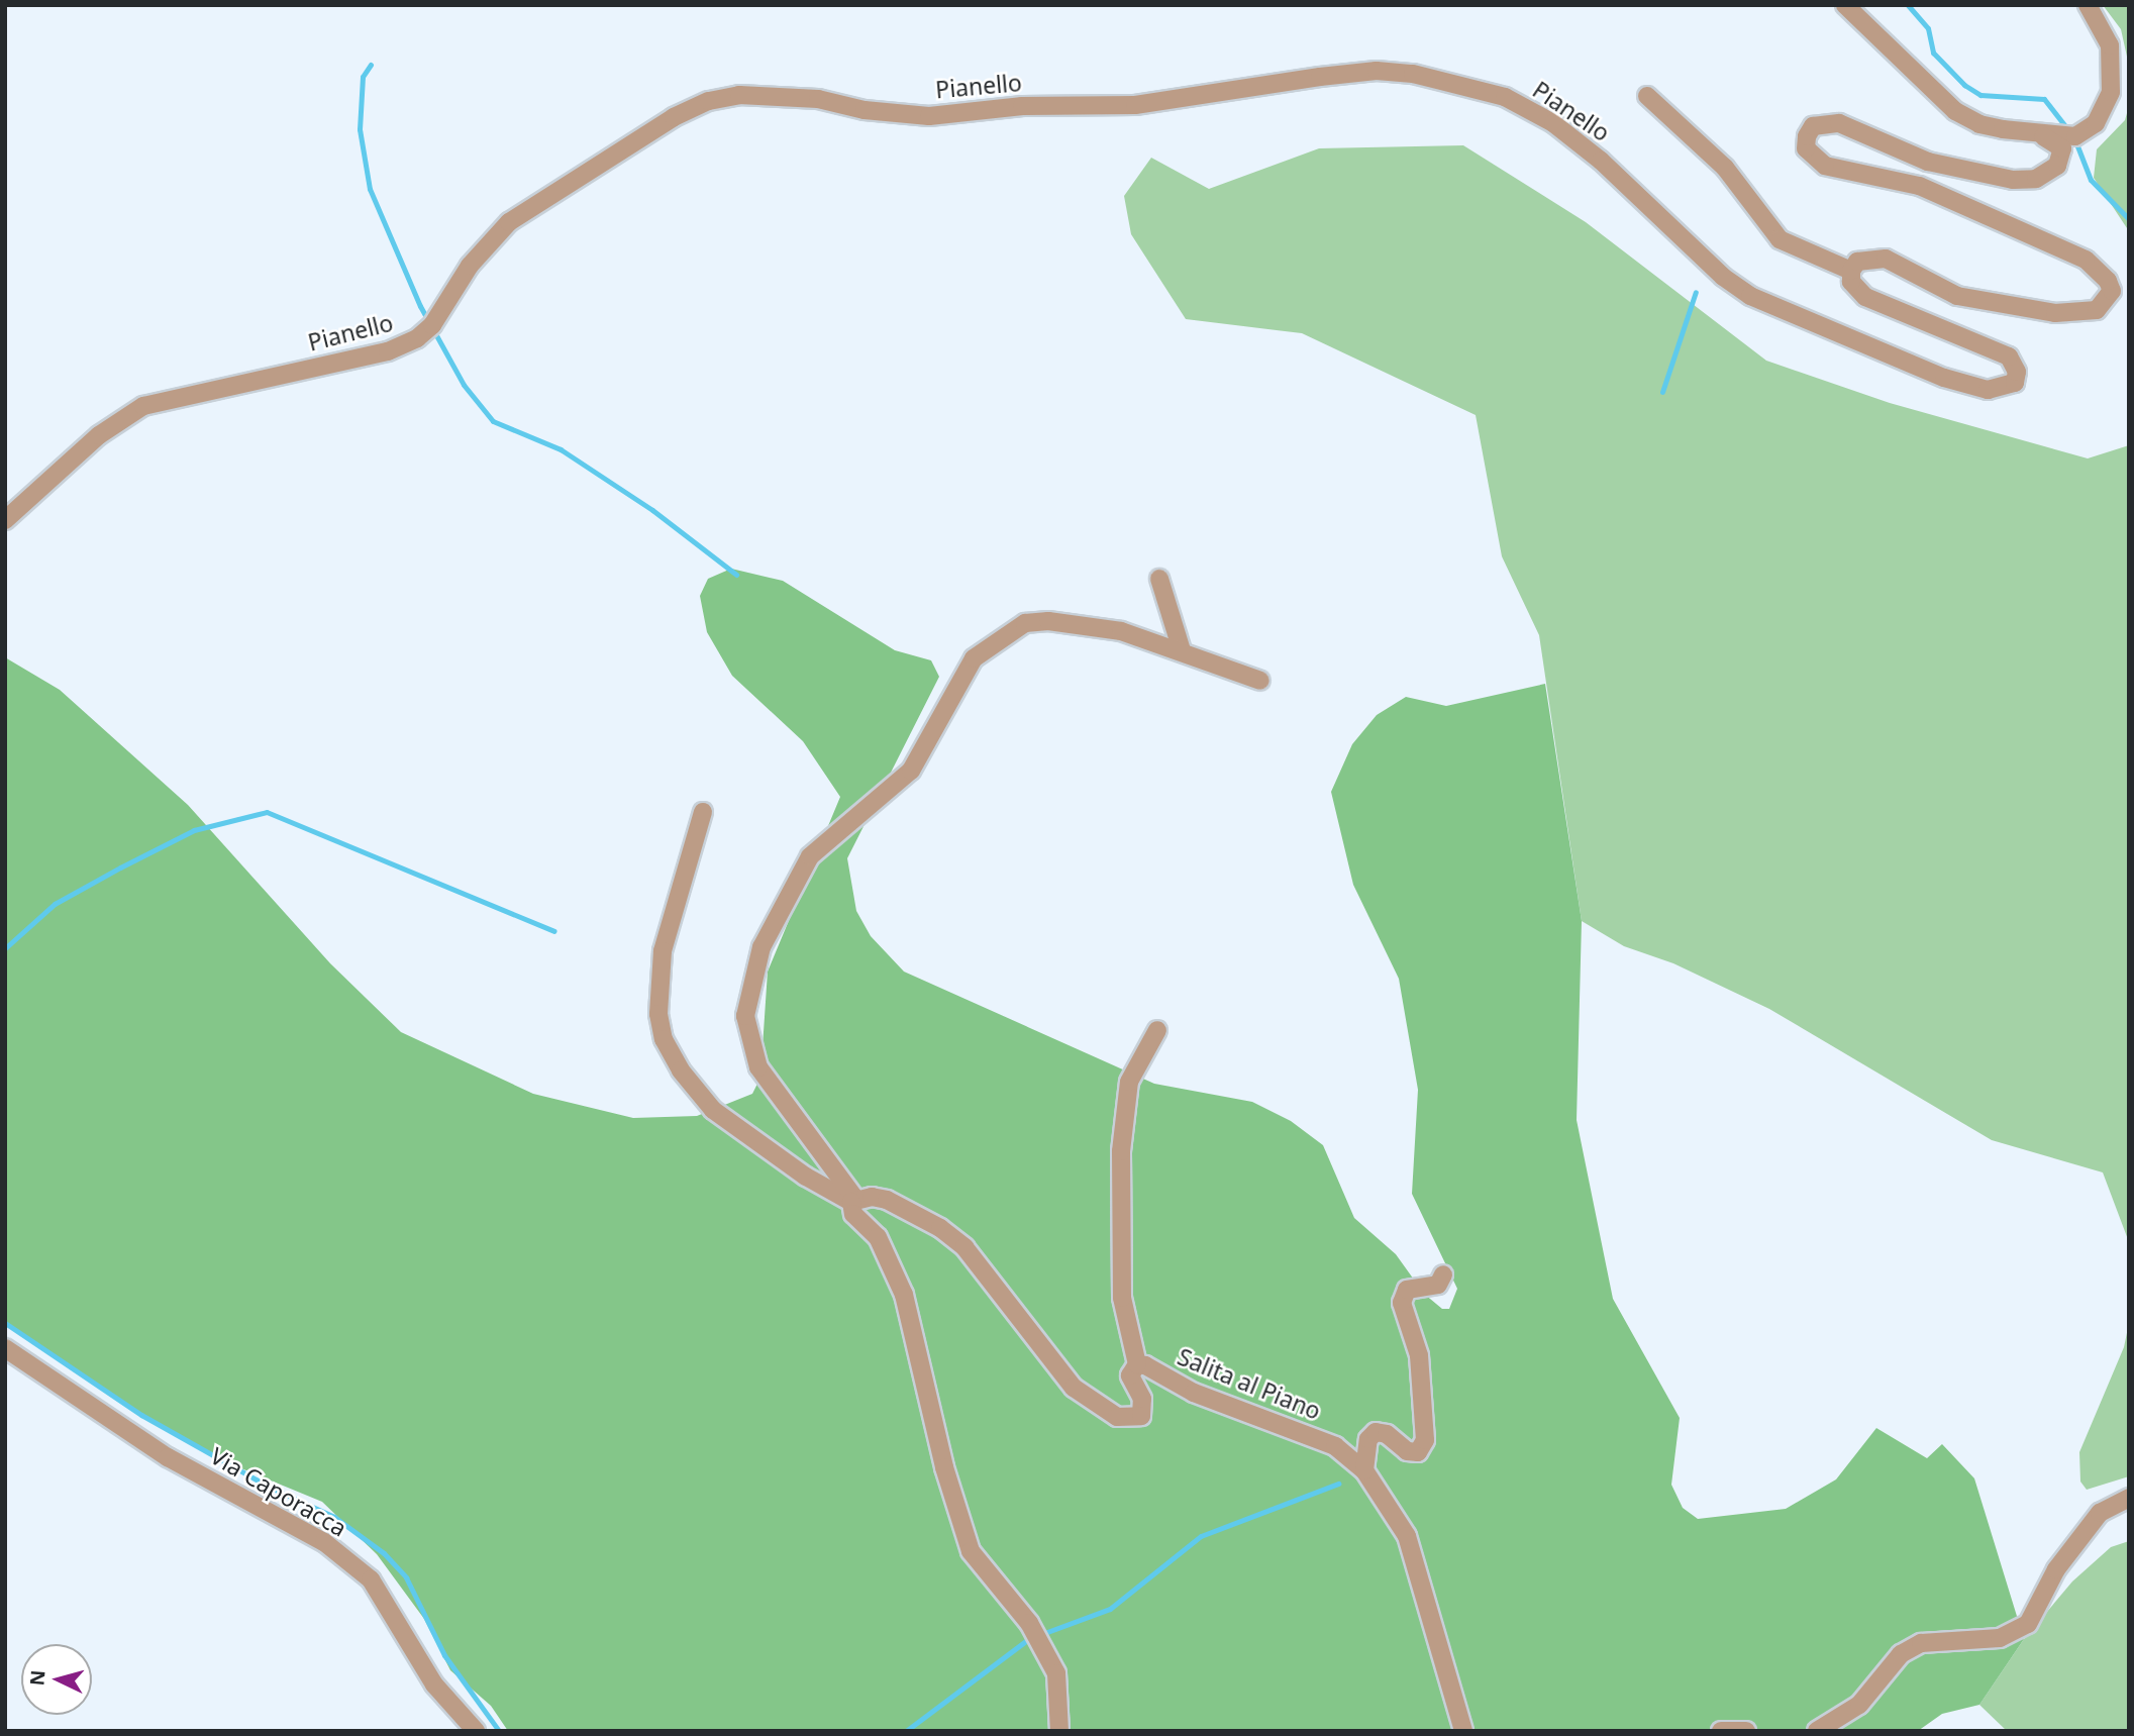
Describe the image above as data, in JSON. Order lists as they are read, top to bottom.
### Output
{
  "streets": {
    "street": ["Pianello", "Salita al Piano", "Via Caporacca"]
  },
  "north": "left"
}
